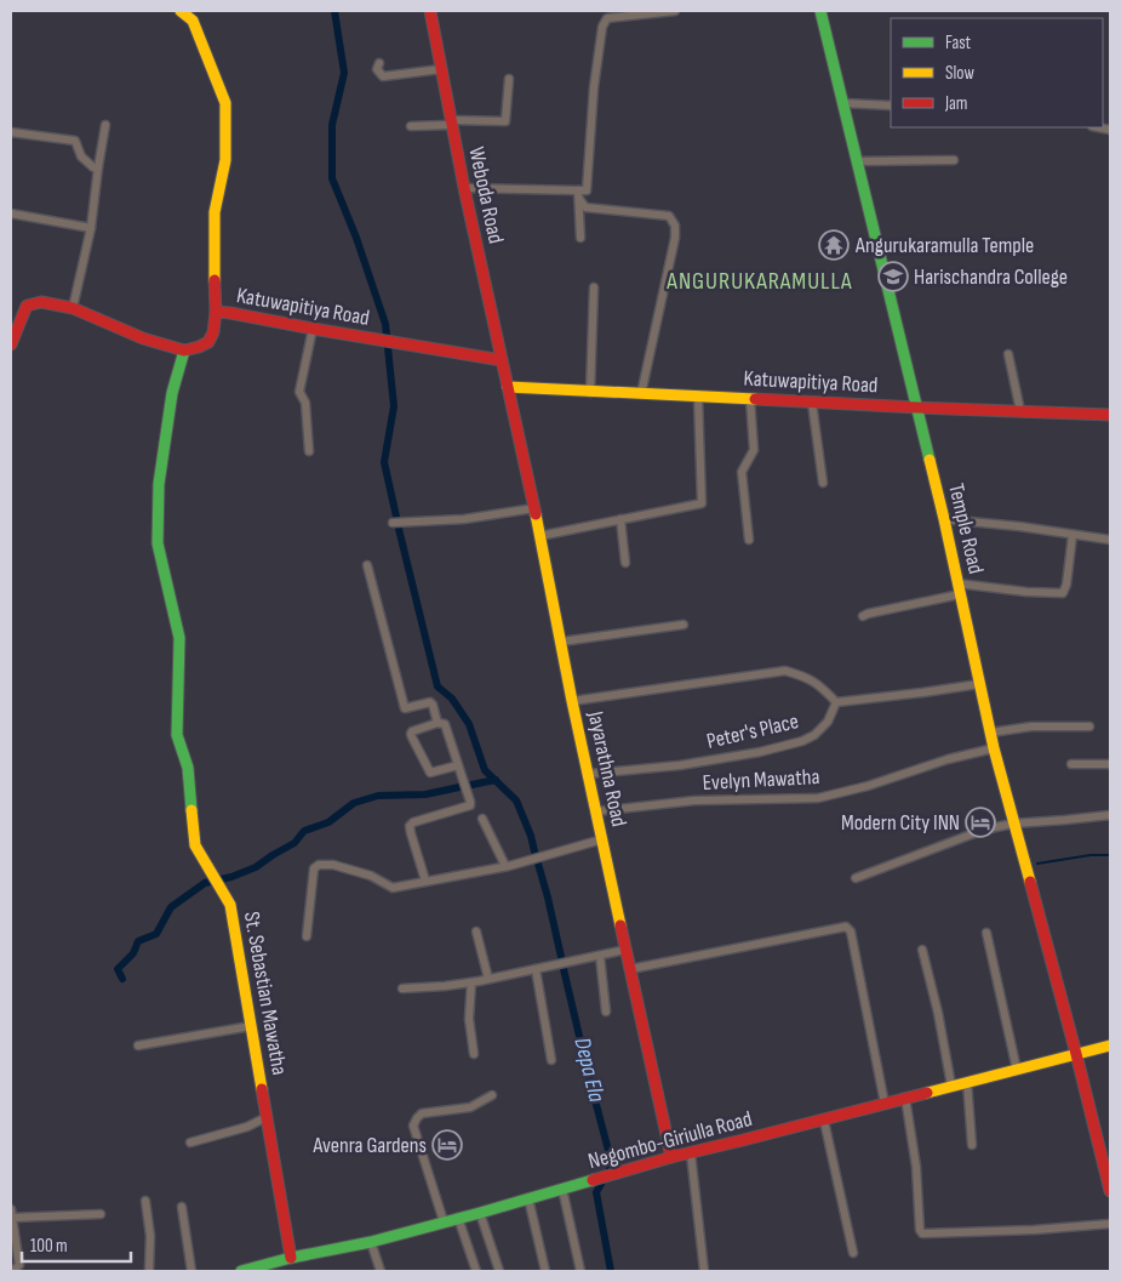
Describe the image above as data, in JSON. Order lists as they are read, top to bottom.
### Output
{
  "streets": {
    "street": [
      "Weboda Road",
      "Katuwapitiya Road",
      "Temple Road",
      "Peter's Place",
      "Jayarathna Road",
      "Evelyn Mawatha",
      "St. Sebastian Mawatha",
      "Negombo-Giriulla Road"
    ]
  },
  "crossings": [
    ["Weboda Road", "Katuwapitiya Road"],
    ["Weboda Road", "Jayarathna Road"],
    ["Katuwapitiya Road", "Temple Road"],
    ["Katuwapitiya Road", "Jayarathna Road"],
    ["Katuwapitiya Road", "St. Sebastian Mawatha"],
    ["Temple Road", "Evelyn Mawatha"],
    ["Temple Road", "Negombo-Giriulla Road"],
    ["Peter's Place", "Jayarathna Road"],
    ["Jayarathna Road", "Evelyn Mawatha"],
    ["Jayarathna Road", "Negombo-Giriulla Road"],
    ["St. Sebastian Mawatha", "Negombo-Giriulla Road"]
  ],
  "districts": ["ANGURUKARAMULLA"],
  "water": ["Depa Ela"],
  "places": {
    "temple": ["Angurukaramulla Temple"],
    "school or university": ["Harischandra College"],
    "hotel": ["Modern City INN", "Avenra Gardens"]
  },
  "legend": ["Fast", "Slow", "Jam"],
  "scale_bar": "100 m"
}
